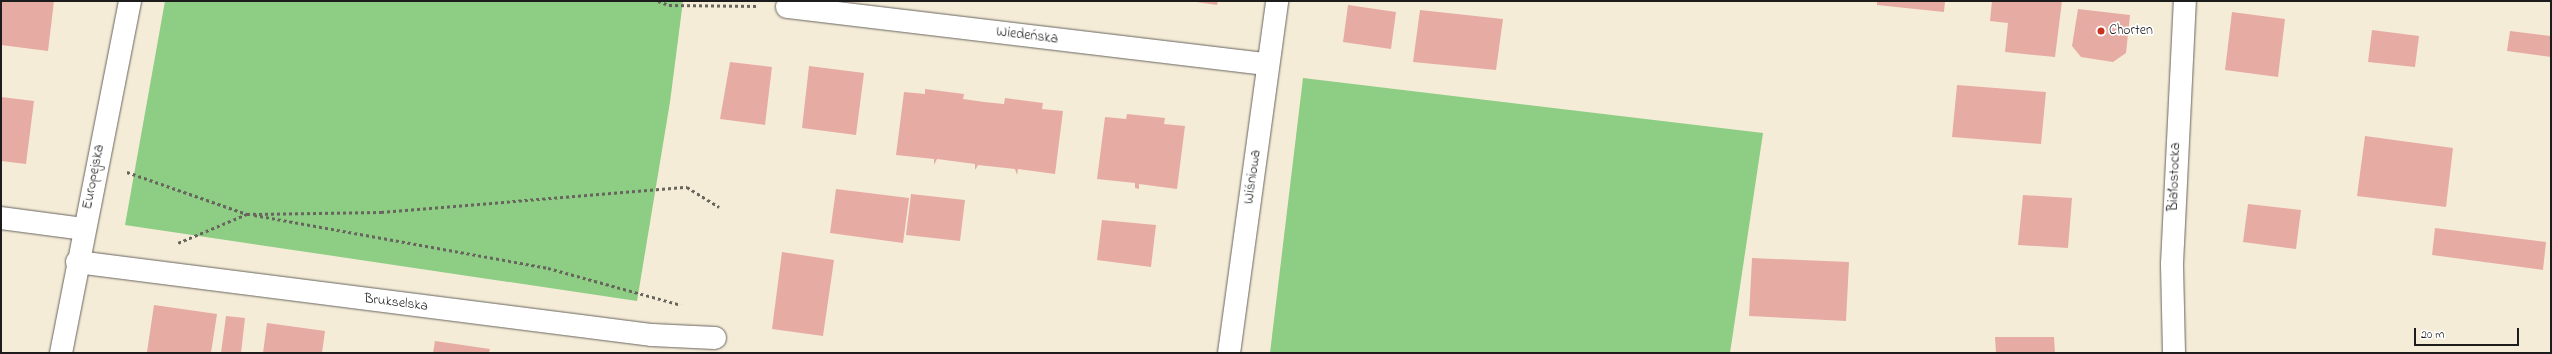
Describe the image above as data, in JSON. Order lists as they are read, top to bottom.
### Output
{
  "streets": {
    "street": [
      "Wiedeńska",
      "Europejska",
      "Wiśniowa",
      "Białostocka",
      "Brukselska"
    ]
  },
  "crossings": [
    ["Wiedeńska", "Wiśniowa"],
    ["Europejska", "Brukselska"]
  ],
  "places": ["Chorten"],
  "scale_bar": "20 m"
}
